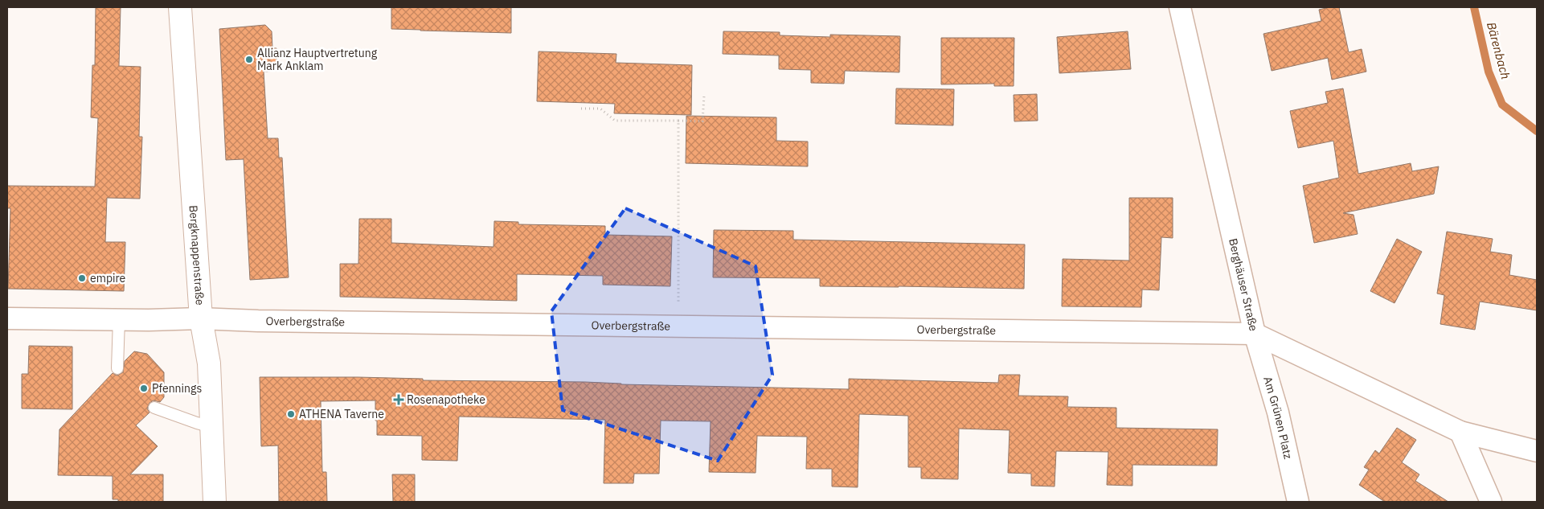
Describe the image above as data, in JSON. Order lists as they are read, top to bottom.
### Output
{
  "streets": {
    "street": [
      "Bergknappenstraße",
      "Berghäuser Straße",
      "Overbergstraße",
      "Am Grünen Platz"
    ]
  },
  "crossings": [
    ["Bergknappenstraße", "Overbergstraße"],
    ["Berghäuser Straße", "Overbergstraße"],
    ["Berghäuser Straße", "Am Grünen Platz"],
    ["Overbergstraße", "Am Grünen Platz"]
  ],
  "water": ["Bärenbach"],
  "places": {
    "other": [
      "Allianz Hauptvertretung Mark Anklam",
      "empire",
      "Pfennings",
      "ATHENA Taverne"
    ],
    "health": ["Rosenapotheke"]
  }
}
